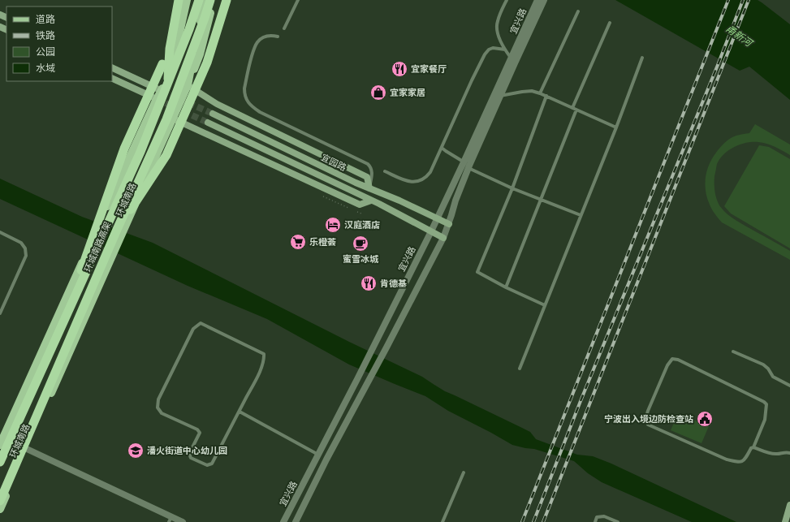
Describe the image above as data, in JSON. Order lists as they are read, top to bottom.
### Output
{
  "streets": {
    "highway": ["环城南路高架"],
    "main road": ["宜园路", "环城南路"],
    "street": ["宜兴路"]
  },
  "crossings": [
    ["宜兴路", "宜园路"]
  ],
  "water": ["甬新河"],
  "places": {
    "restaurant": ["宜家餐厅", "肯德基"],
    "shop": ["宜家家居"],
    "hotel": ["汉庭酒店"],
    "supermarket": ["乐橙荟"],
    "cafe": ["蜜雪冰城"],
    "public building": ["宁波出入境边防检查站"],
    "school or university": ["潘火街道中心幼儿园"]
  },
  "legend": [
    "道路",
    "铁路",
    "公园",
    "水域"
  ]
}
